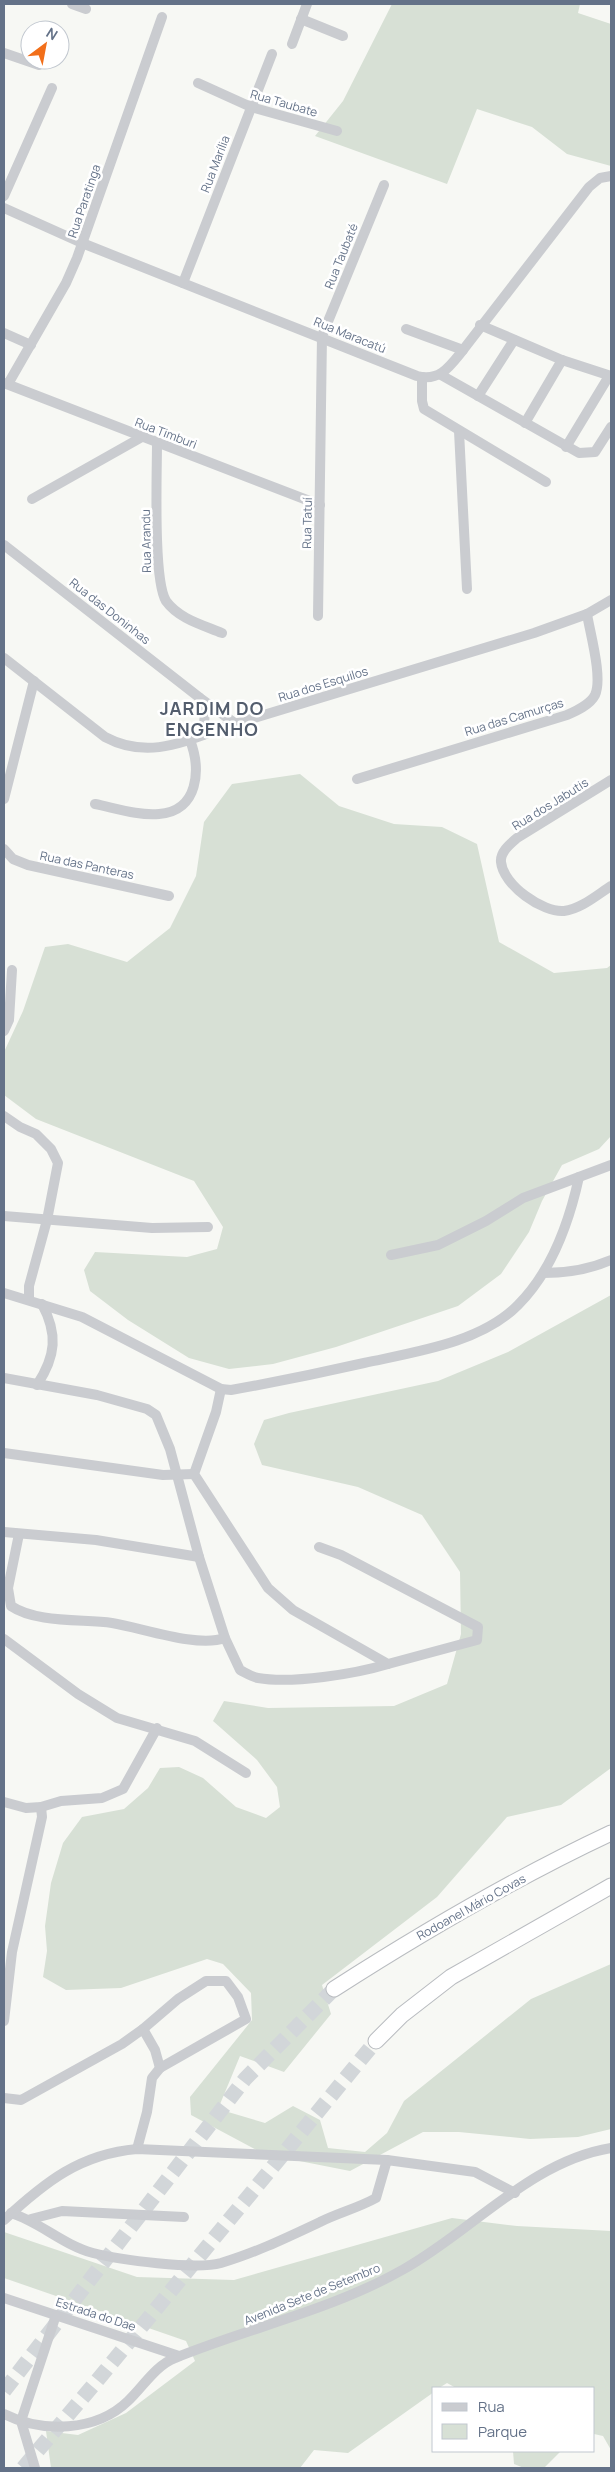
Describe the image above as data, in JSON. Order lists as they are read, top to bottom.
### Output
{
  "streets": {
    "highway": ["Rodoanel Mário Covas"],
    "street": [
      "Rua Taubate",
      "Rua Marília",
      "Rua Paratinga",
      "Rua Taubaté",
      "Rua Maracatú",
      "Rua Timburi",
      "Rua Tatuí",
      "Rua Arandu",
      "Rua das Doninhas",
      "Rua dos Esquilos",
      "Rua das Camurças",
      "Rua dos Jabutis",
      "Rua das Panteras",
      "Avenida Sete de Setembro",
      "Estrada do Dae"
    ]
  },
  "crossings": [
    ["Rua Taubate", "Rua Marília"],
    ["Rua Marília", "Rua Maracatú"],
    ["Rua Paratinga", "Rua Maracatú"],
    ["Rua Paratinga", "Rua Timburi"],
    ["Rua Taubaté", "Rua Maracatú"],
    ["Rua Taubaté", "Rua Tatuí"],
    ["Rua Maracatú", "Rua Tatuí"],
    ["Rua Timburi", "Rua Tatuí"],
    ["Rua Timburi", "Rua Arandu"],
    ["Rua das Doninhas", "Rua dos Esquilos"],
    ["Rua dos Esquilos", "Rua das Camurças"],
    ["Avenida Sete de Setembro", "Estrada do Dae"]
  ],
  "districts": ["JARDIM DO ENGENHO"],
  "legend": ["Rua", "Parque"],
  "north": "top right"
}
